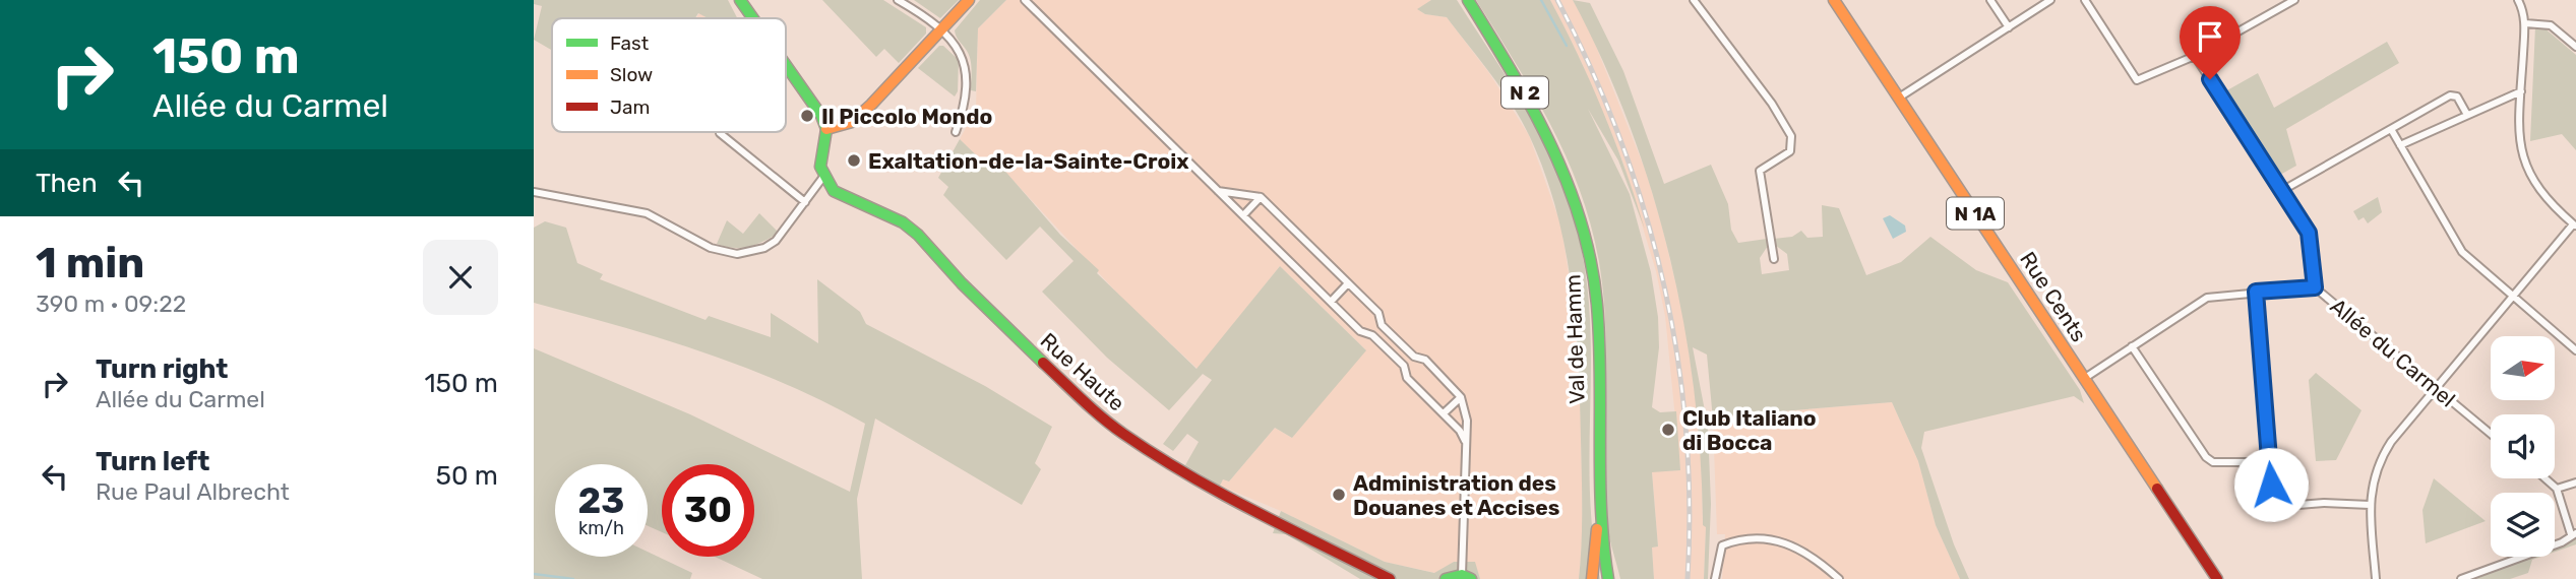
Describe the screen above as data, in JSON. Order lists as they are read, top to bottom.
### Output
{
  "streets": {
    "main road": [
      "N 2",
      "N 1A",
      "Rue Cents",
      "Val de Hamm",
      "Rue Haute"
    ],
    "street": ["Allée du Carmel"]
  },
  "crossings": [
    ["Rue Cents", "Allée du Carmel"]
  ],
  "places": [
    "Il Piccolo Mondo",
    "Exaltation-de-la-Sainte-Croix",
    "Club Italiano di Bocca",
    "Administration des Douanes et Accises"
  ],
  "legend": ["Fast", "Slow", "Jam"],
  "north": "right",
  "page": {
    "turn": ["150 m", "Allée du Carmel"],
    "then": "Then",
    "heading": ["1 min", "390 m · 09:22"],
    "list": [
      {
        "name": "Turn right",
        "note": "Allée du Carmel",
        "value": "150 m"
      },
      {
        "name": "Turn left",
        "note": "Rue Paul Albrecht",
        "value": "50 m"
      }
    ],
    "speed": "23 km/h",
    "limit": "30"
  }
}
